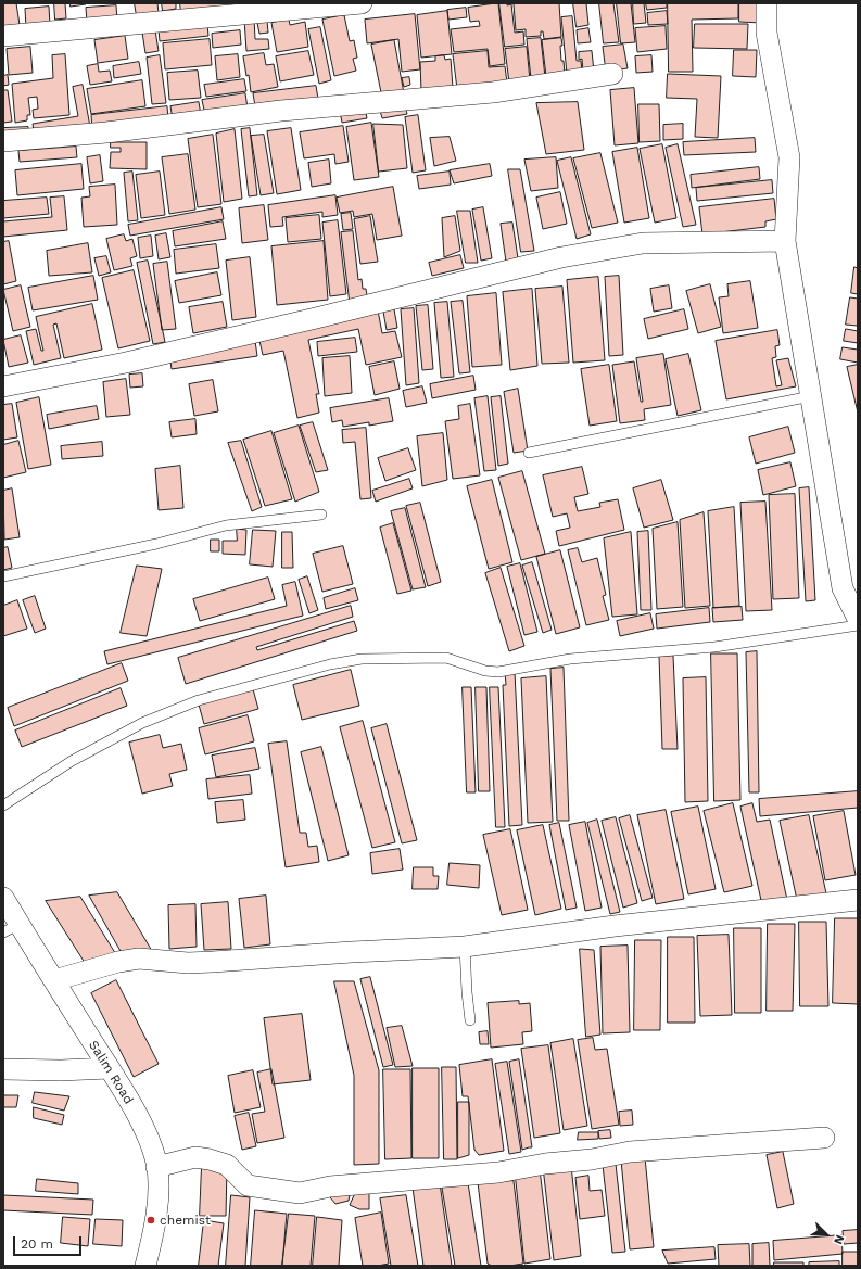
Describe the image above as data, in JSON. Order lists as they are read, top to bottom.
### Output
{
  "streets": {
    "street": ["Salim Road"]
  },
  "places": ["chemist"],
  "scale_bar": "20 m",
  "north": "bottom right"
}
